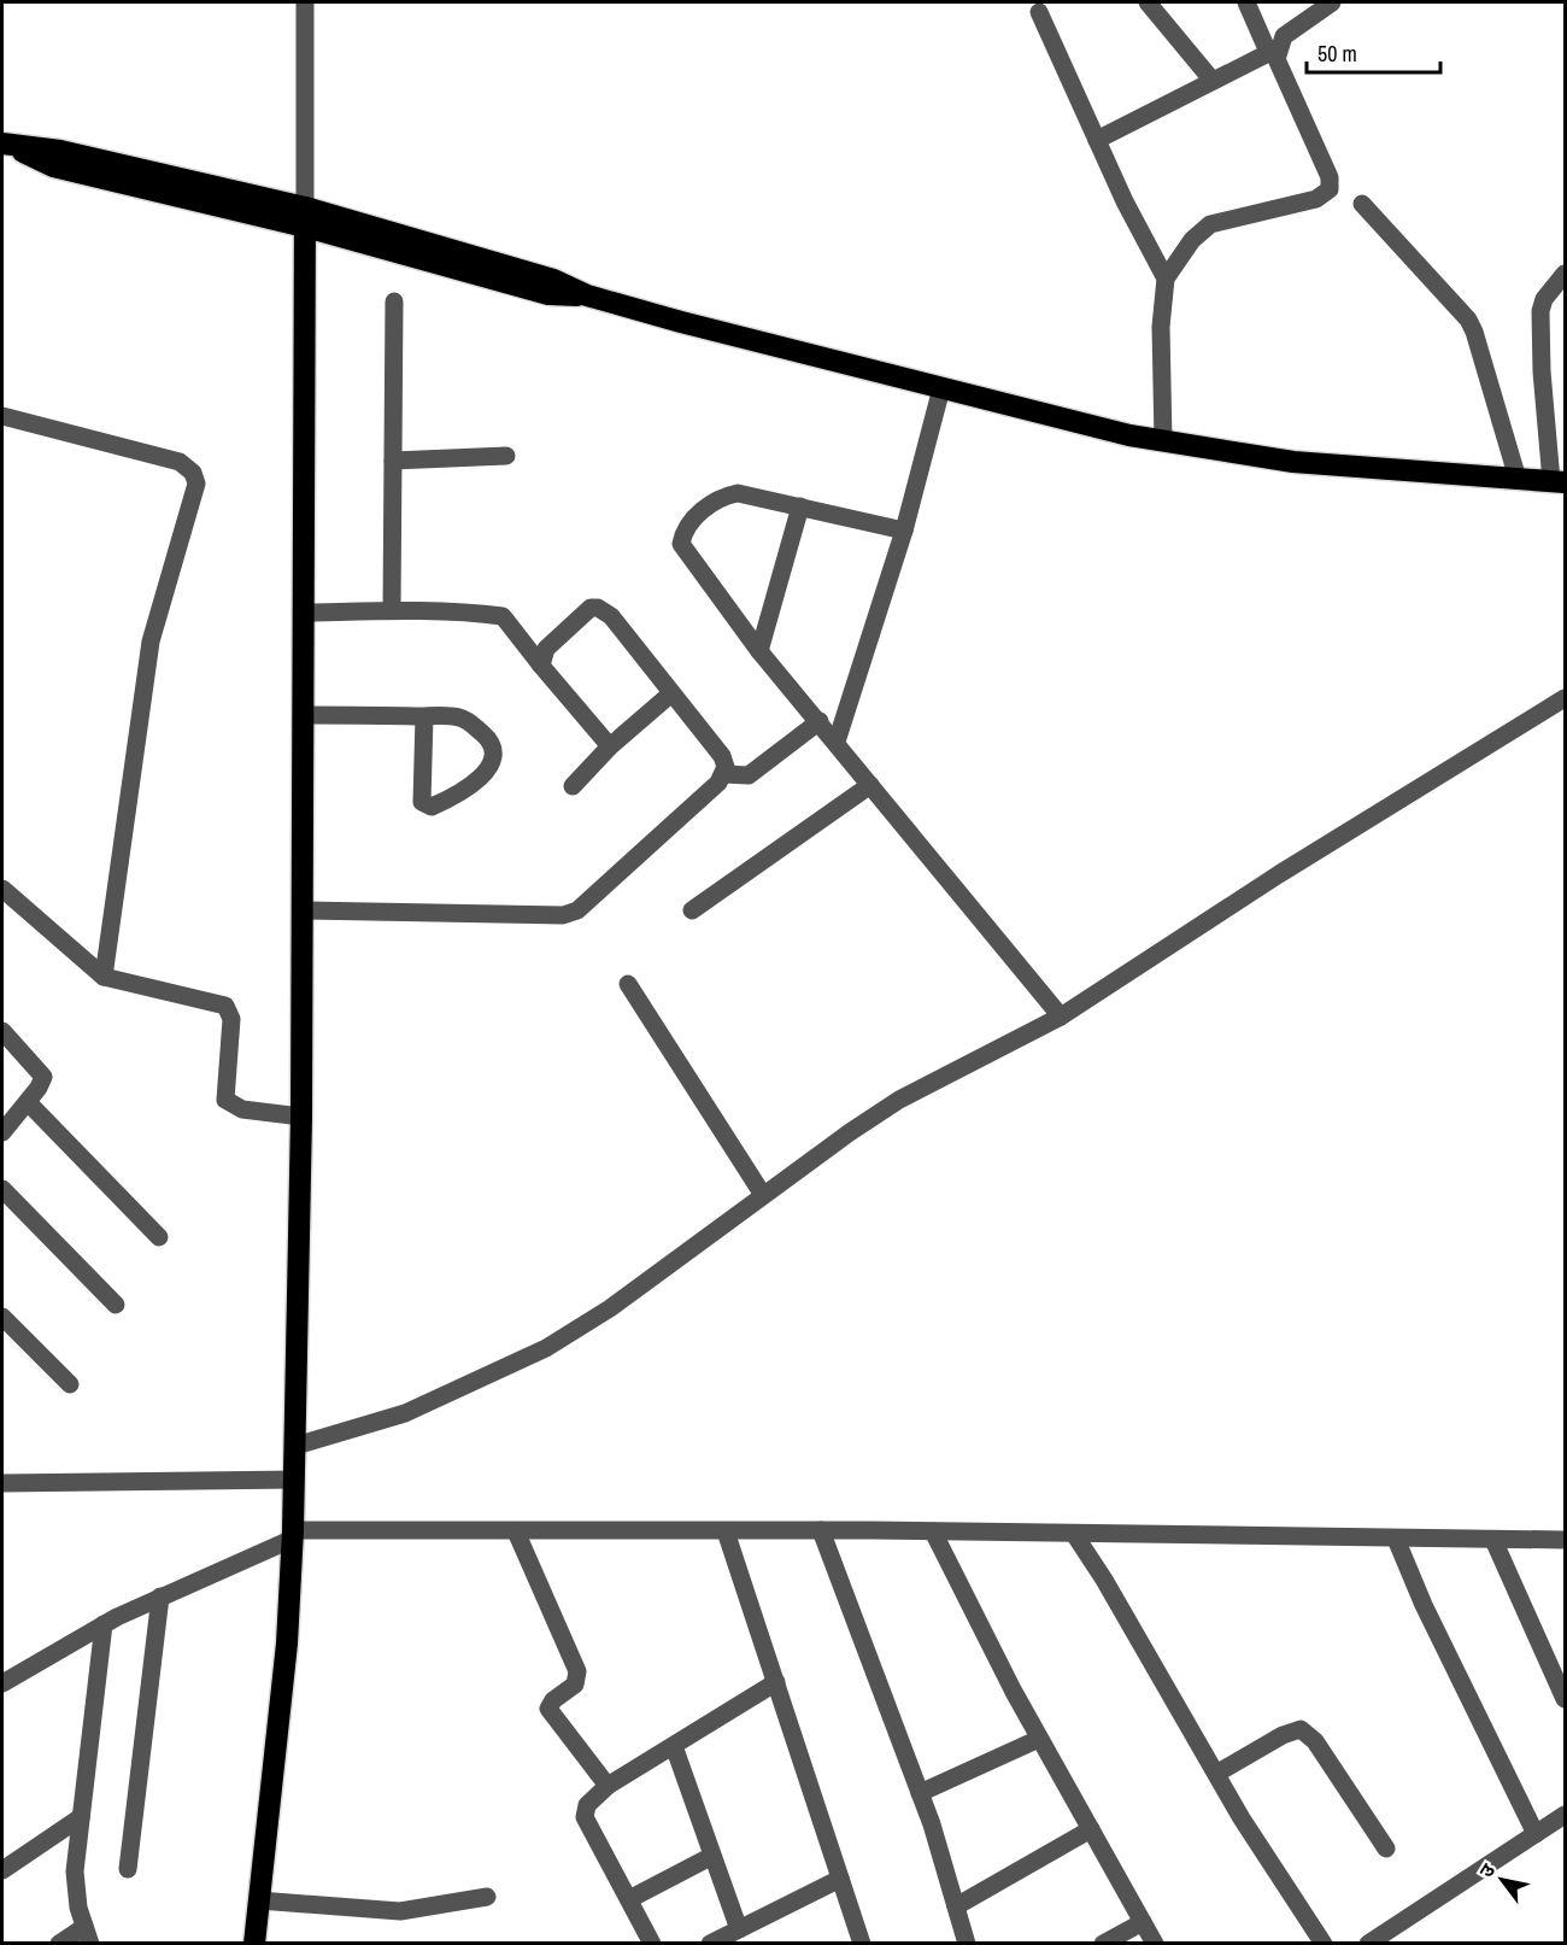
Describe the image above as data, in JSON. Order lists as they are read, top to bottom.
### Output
{
  "scale_bar": "50 m",
  "north": "top left"
}
